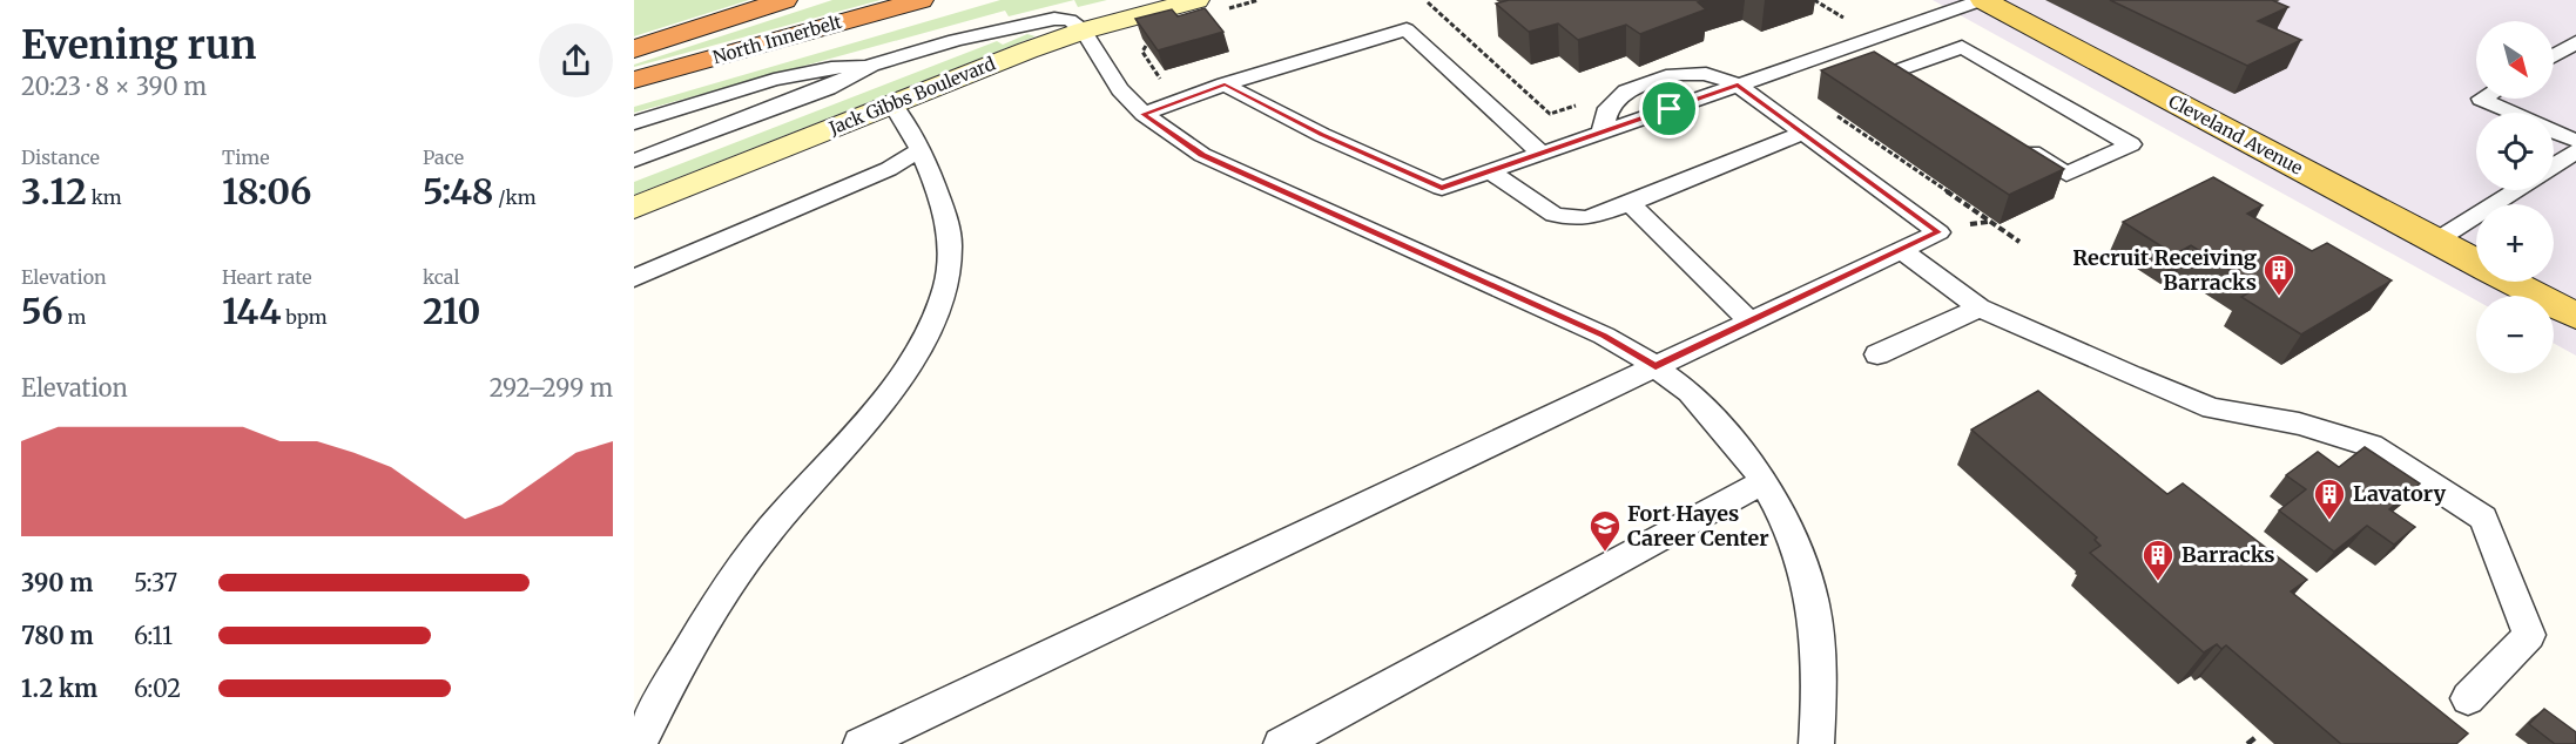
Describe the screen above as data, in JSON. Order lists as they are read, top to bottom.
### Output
{
  "streets": {
    "highway": ["North Innerbelt"],
    "main road": ["Cleveland Avenue"],
    "street": ["Jack Gibbs Boulevard"]
  },
  "places": {
    "building": ["Recruit Receiving Barracks", "Lavatory", "Barracks"],
    "school or university": ["Fort Hayes Career Center"]
  },
  "north": "bottom right",
  "page": {
    "heading": ["Evening run", "20:23 · 8 × 390 m"],
    "map_buttons": ["+", "−"],
    "stats": [
      ["Distance", "3.12 km"],
      ["Time", "18:06"],
      ["Pace", "5:48 /km"],
      ["Elevation", "56 m"],
      ["Heart rate", "144 bpm"],
      ["kcal", "210"]
    ],
    "chart": ["Elevation", "292–299 m"],
    "list": [
      {
        "name": "390 m",
        "note": "5:37"
      },
      {
        "name": "780 m",
        "note": "6:11"
      },
      {
        "name": "1.2 km",
        "note": "6:02"
      }
    ]
  }
}
